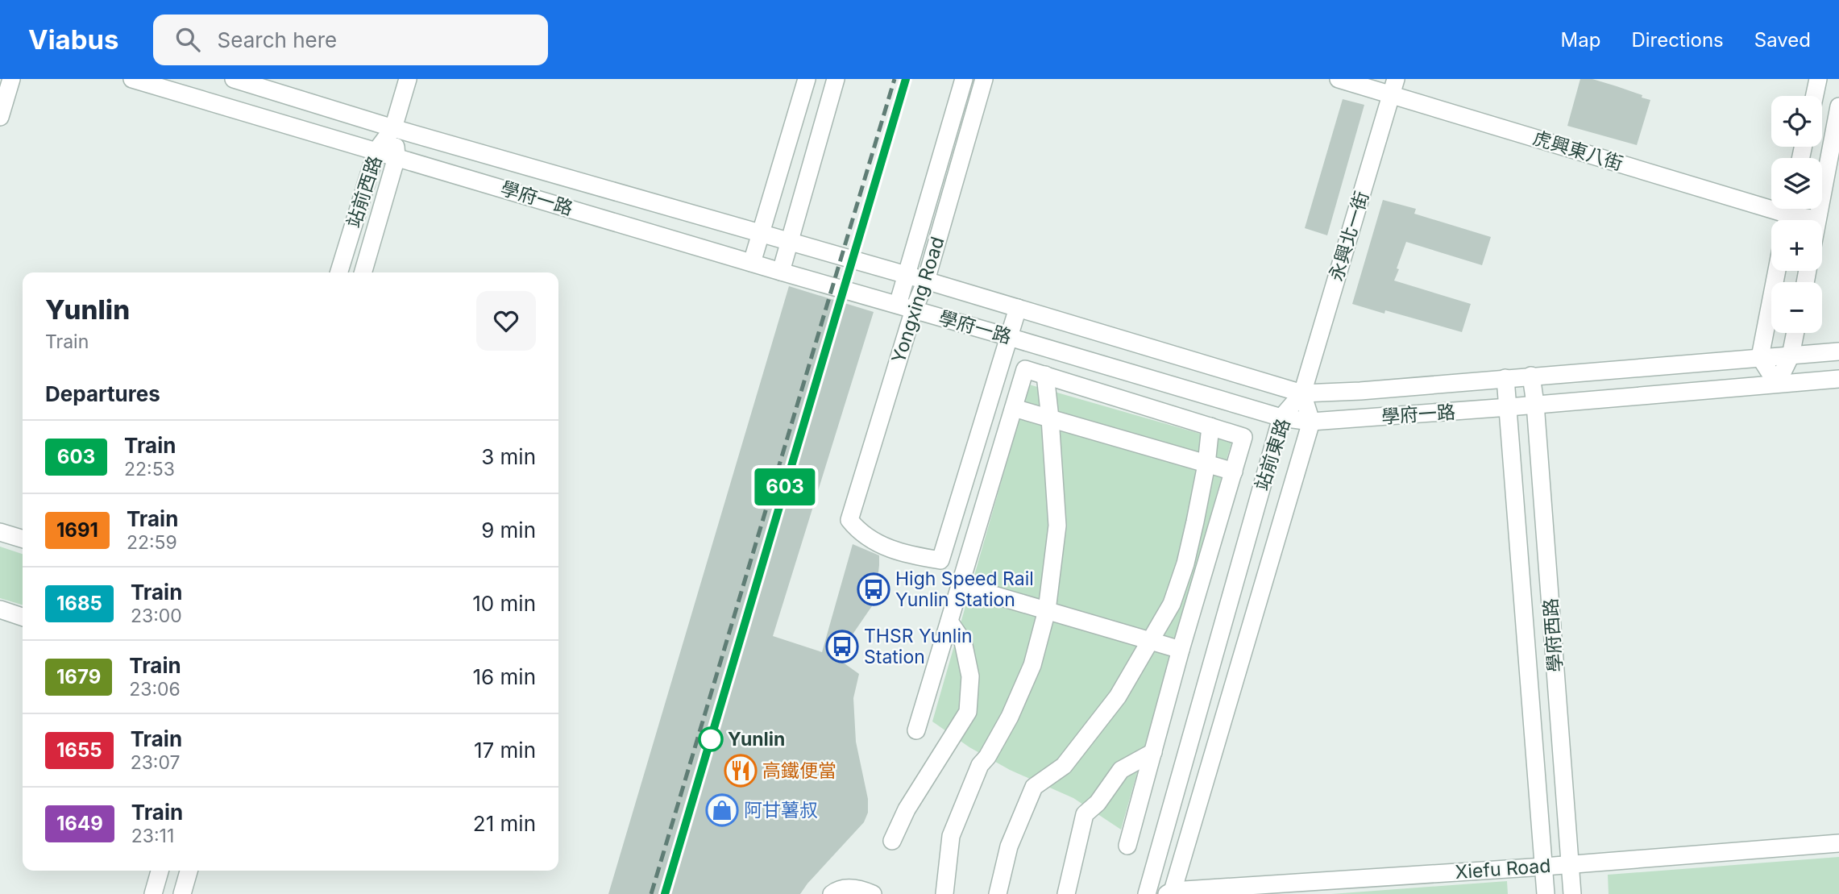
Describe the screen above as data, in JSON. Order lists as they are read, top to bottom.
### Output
{
  "streets": {
    "street": [
      "虎興東八街",
      "站前西路",
      "學府一路",
      "永興北一街",
      "Yongxing Road",
      "站前東路",
      "學府西路",
      "Xiefu Road"
    ]
  },
  "crossings": [
    ["虎興東八街", "永興北一街"],
    ["站前西路", "學府一路"],
    ["學府一路", "永興北一街"],
    ["學府一路", "Yongxing Road"],
    ["學府一路", "站前東路"],
    ["學府一路", "學府西路"],
    ["永興北一街", "站前東路"],
    ["站前東路", "Xiefu Road"],
    ["學府西路", "Xiefu Road"]
  ],
  "places": {
    "bus stop": ["High Speed Rail Yunlin Station", "THSR Yunlin Station"],
    "other": ["Yunlin"],
    "restaurant": ["高鐵便當"],
    "shop": ["阿甘薯叔"]
  },
  "page": {
    "header": "Viabus",
    "search": "Search here",
    "nav": ["Map", "Directions", "Saved"],
    "on_map": "603",
    "map_buttons": ["+", "−"],
    "heading": [
      ["Yunlin", "Train"],
      "Departures"
    ],
    "list": [
      {
        "mark": "603",
        "name": "Train",
        "note": "22:53",
        "value": "3 min"
      },
      {
        "mark": "1691",
        "name": "Train",
        "note": "22:59",
        "value": "9 min"
      },
      {
        "mark": "1685",
        "name": "Train",
        "note": "23:00",
        "value": "10 min"
      },
      {
        "mark": "1679",
        "name": "Train",
        "note": "23:06",
        "value": "16 min"
      },
      {
        "mark": "1655",
        "name": "Train",
        "note": "23:07",
        "value": "17 min"
      },
      {
        "mark": "1649",
        "name": "Train",
        "note": "23:11",
        "value": "21 min"
      }
    ]
  }
}
